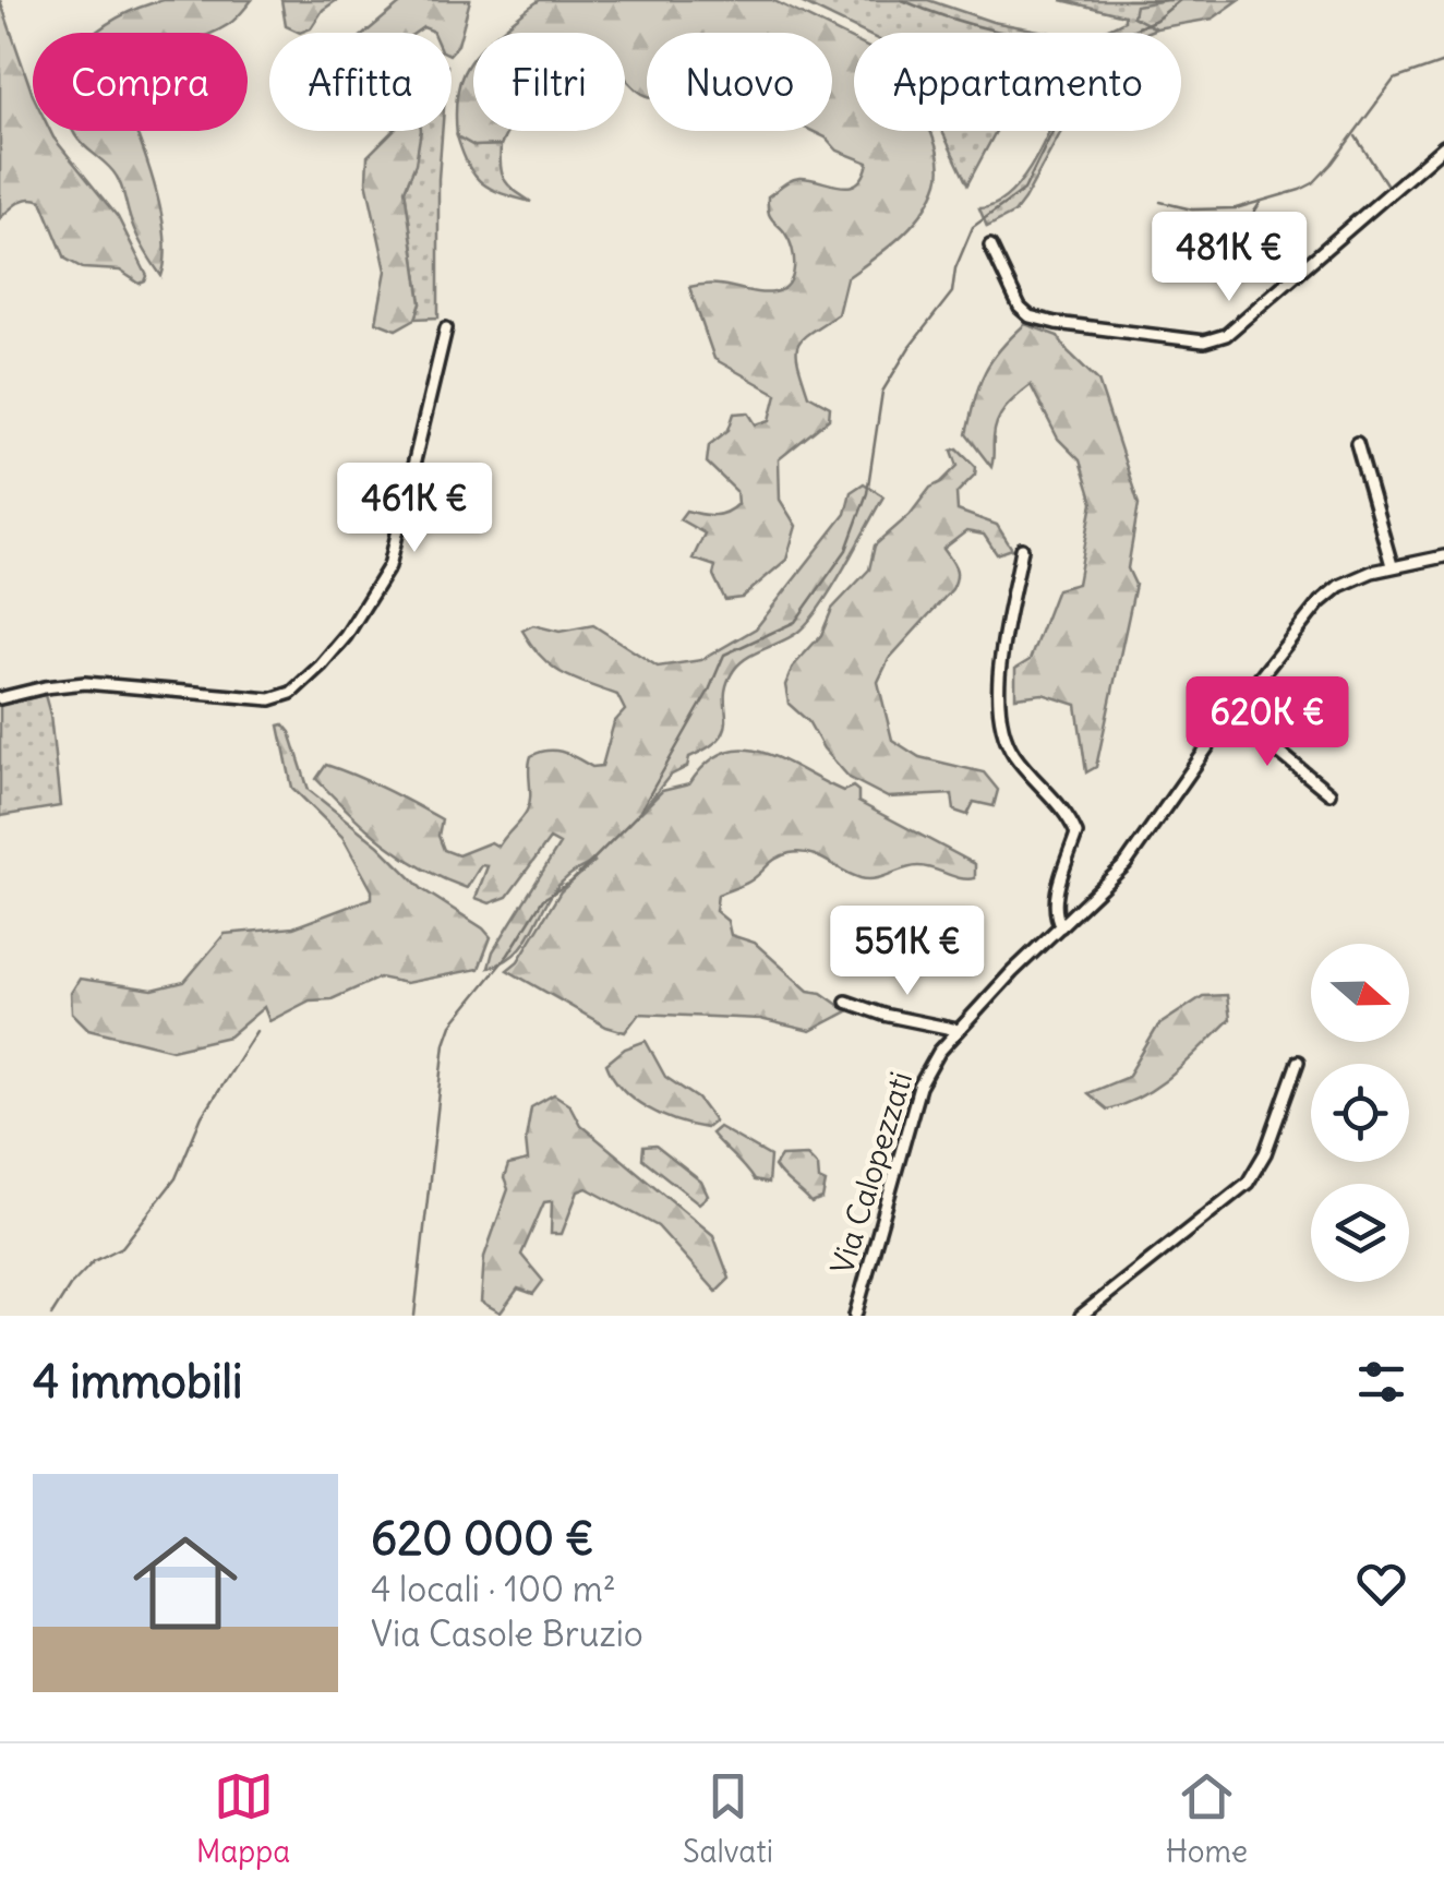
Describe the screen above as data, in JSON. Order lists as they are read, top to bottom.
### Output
{
  "streets": {
    "street": ["Via Calopezzati"]
  },
  "north": "right",
  "page": {
    "chip": [
      "Compra",
      "Affitta",
      "Filtri",
      "Nuovo",
      "Appartamento"
    ],
    "price": [
      "481K €",
      "461K €",
      "620K €",
      "551K €"
    ],
    "heading": "4 immobili",
    "list": [
      {
        "name": "620 000 €",
        "note": "4 locali · 100 m² · Via Casole Bruzio"
      }
    ],
    "tabs": ["Mappa", "Salvati", "Home"]
  }
}
